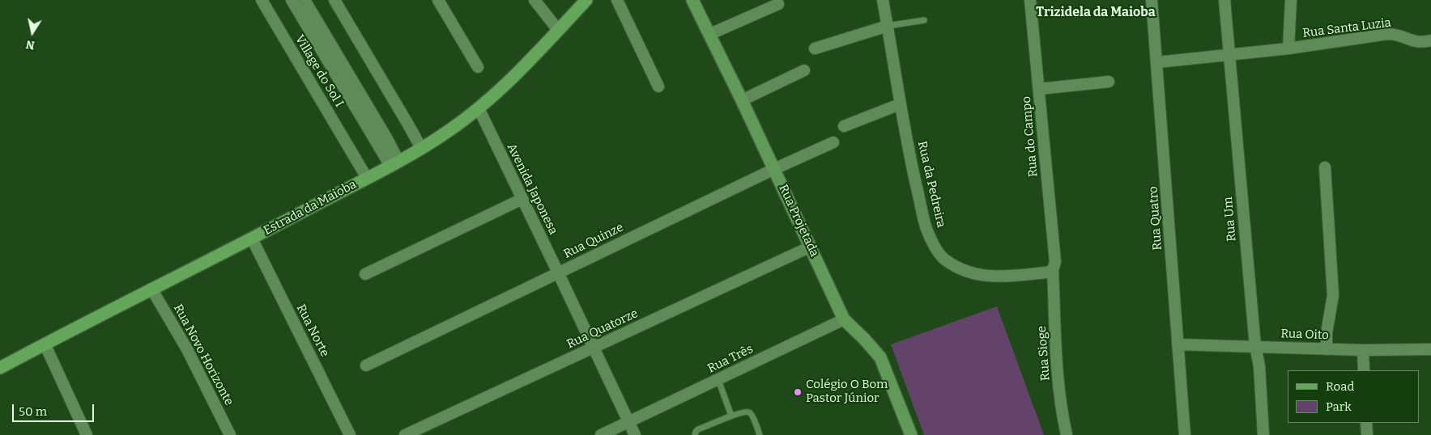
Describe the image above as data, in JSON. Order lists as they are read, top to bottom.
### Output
{
  "streets": {
    "main road": ["Estrada da Maioba"],
    "street": [
      "Rua Santa Luzia",
      "Village do Sol I",
      "Rua do Campo",
      "Rua da Pedreira",
      "Avenida Japonesa",
      "Rua Quatro",
      "Rua Um",
      "Rua Projetada",
      "Rua Quinze",
      "Rua Quatorze",
      "Rua Norte",
      "Rua Oito",
      "Rua Sioge",
      "Rua Novo Horizonte",
      "Rua Três"
    ]
  },
  "crossings": [
    ["Village do Sol I", "Estrada da Maioba"],
    ["Rua do Campo", "Rua da Pedreira"],
    ["Rua do Campo", "Rua Sioge"],
    ["Rua da Pedreira", "Rua Sioge"],
    ["Avenida Japonesa", "Estrada da Maioba"],
    ["Avenida Japonesa", "Rua Quinze"],
    ["Avenida Japonesa", "Rua Quatorze"],
    ["Avenida Japonesa", "Rua Três"],
    ["Estrada da Maioba", "Rua Norte"],
    ["Estrada da Maioba", "Rua Novo Horizonte"],
    ["Rua Quatro", "Rua Oito"],
    ["Rua Um", "Rua Oito"],
    ["Rua Projetada", "Rua Quinze"],
    ["Rua Projetada", "Rua Quatorze"],
    ["Rua Projetada", "Rua Três"]
  ],
  "districts": ["Trizidela da Maioba"],
  "places": ["Colégio O Bom Pastor Júnior"],
  "legend": ["Road", "Park"],
  "scale_bar": "50 m",
  "north": "bottom"
}
